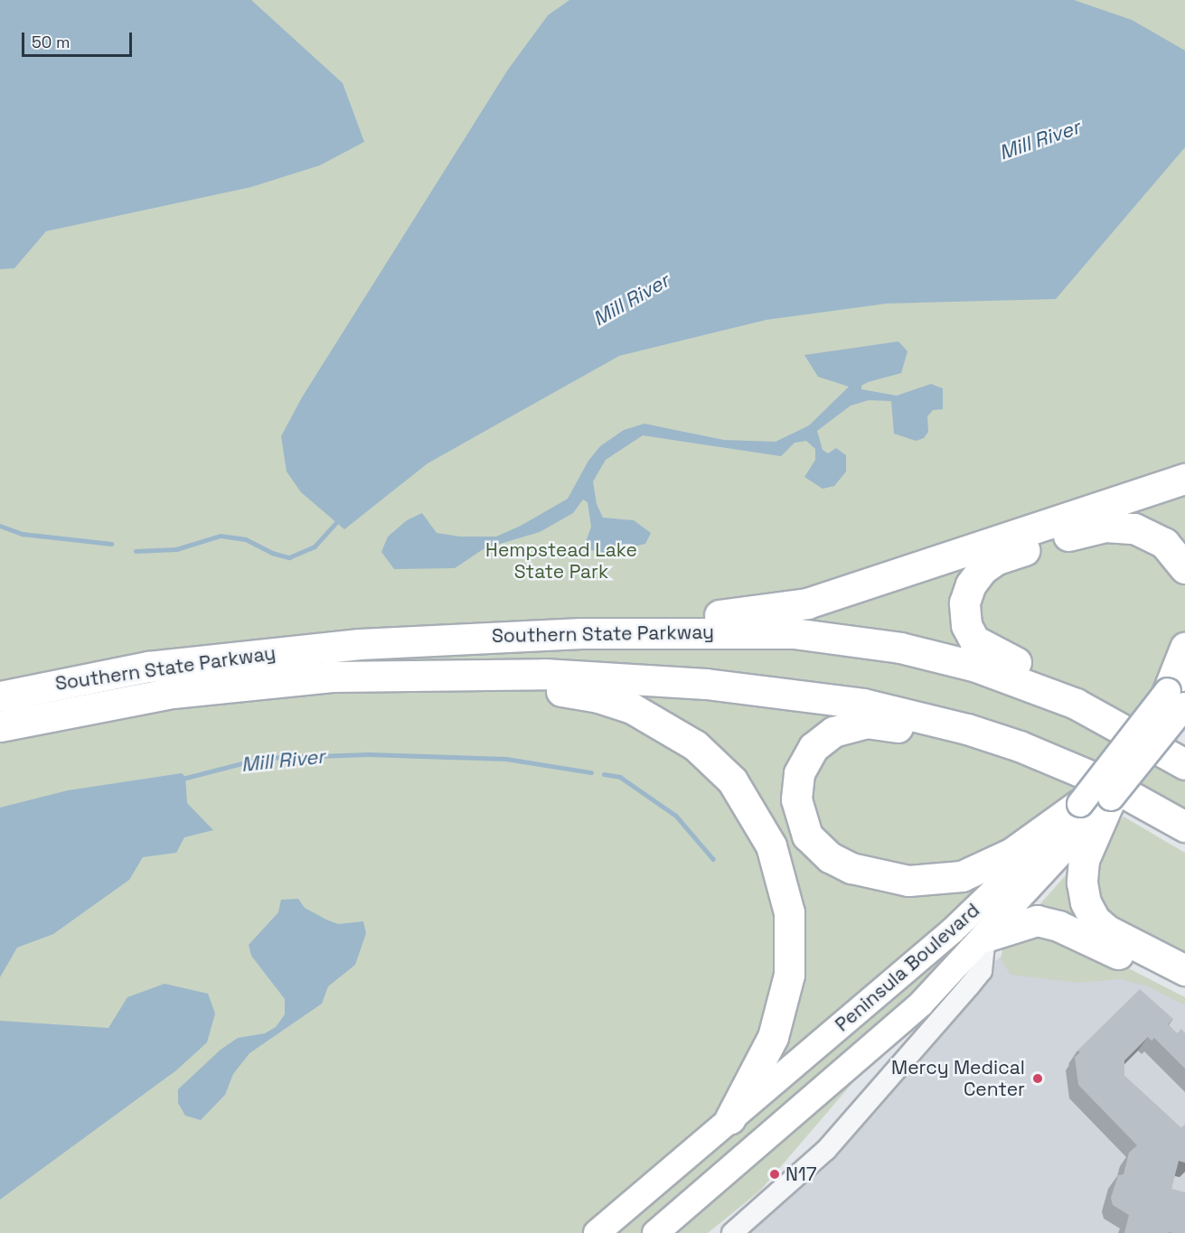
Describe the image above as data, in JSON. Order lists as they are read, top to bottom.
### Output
{
  "streets": {
    "highway": ["Southern State Parkway"],
    "main road": ["Peninsula Boulevard"]
  },
  "water": ["Mill River"],
  "parks": ["Hempstead Lake State Park"],
  "places": ["Mercy Medical Center", "N17"],
  "scale_bar": "50 m"
}
